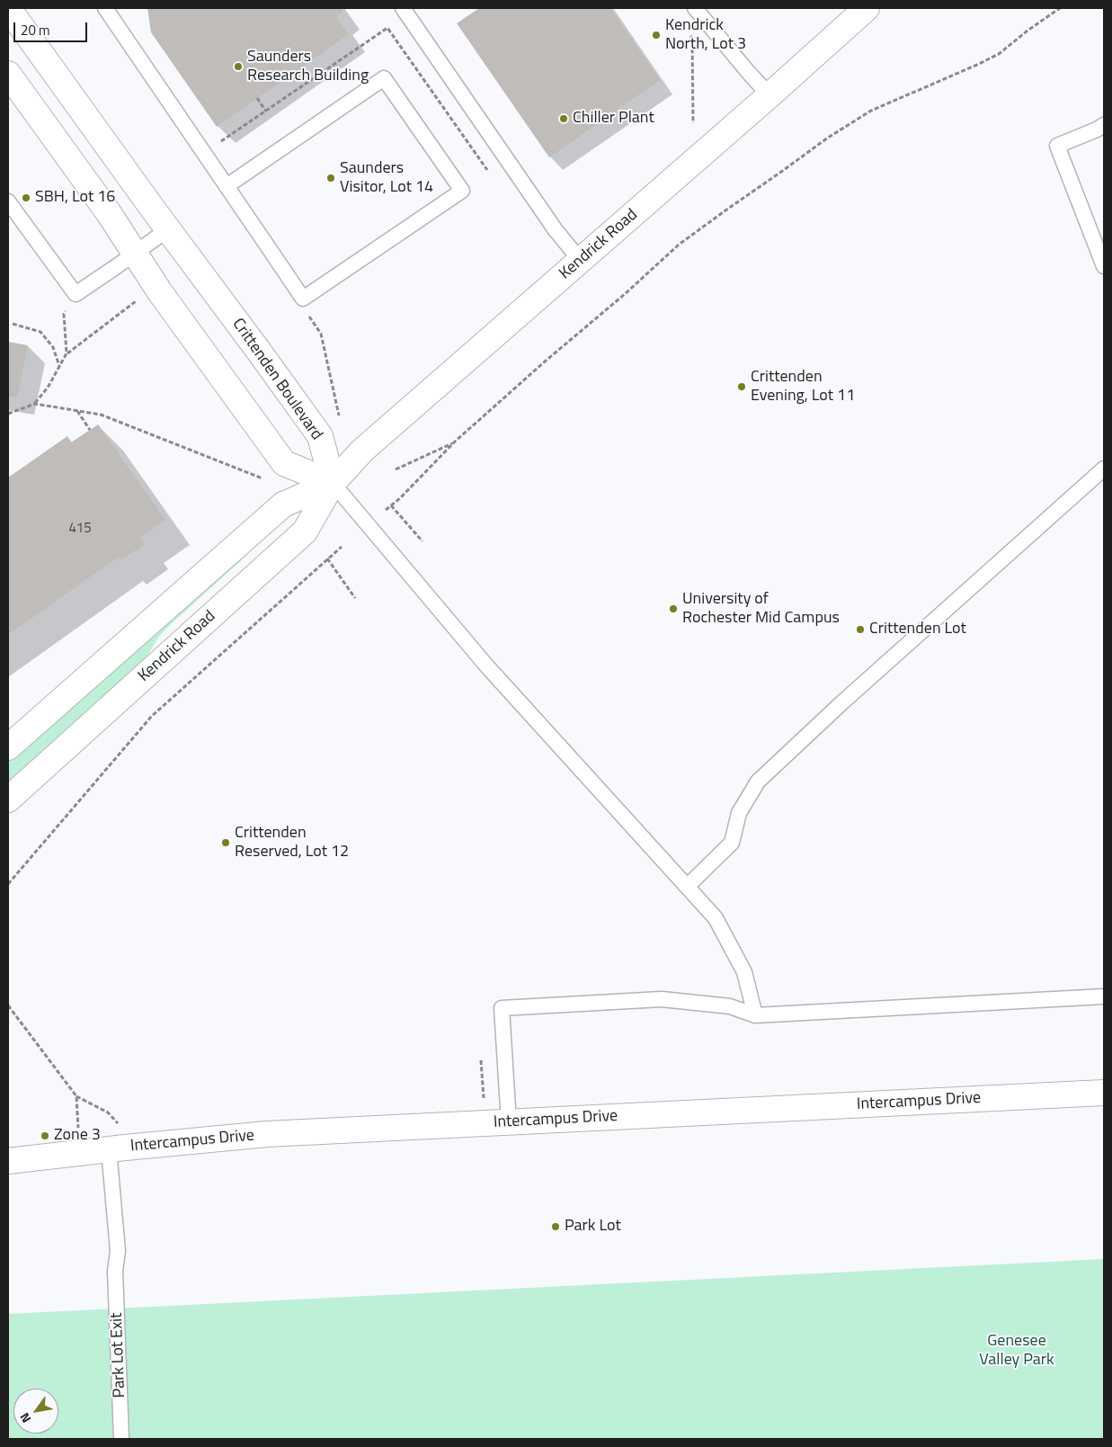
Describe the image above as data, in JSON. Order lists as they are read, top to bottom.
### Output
{
  "streets": {
    "street": ["Kendrick Road", "Crittenden Boulevard", "Intercampus Drive"],
    "lane": ["Park Lot Exit"]
  },
  "crossings": [
    ["Kendrick Road", "Crittenden Boulevard"],
    ["Intercampus Drive", "Park Lot Exit"]
  ],
  "parks": ["Genesee Valley Park"],
  "places": [
    "Kendrick North, Lot 3",
    "Saunders Research Building",
    "Chiller Plant",
    "Saunders Visitor, Lot 14",
    "SBH, Lot 16",
    "Crittenden Evening, Lot 11",
    "University of Rochester Mid Campus",
    "Crittenden Lot",
    "Crittenden Reserved, Lot 12",
    "Zone 3",
    "Park Lot"
  ],
  "house_numbers": ["415"],
  "scale_bar": "20 m",
  "north": "bottom left"
}
